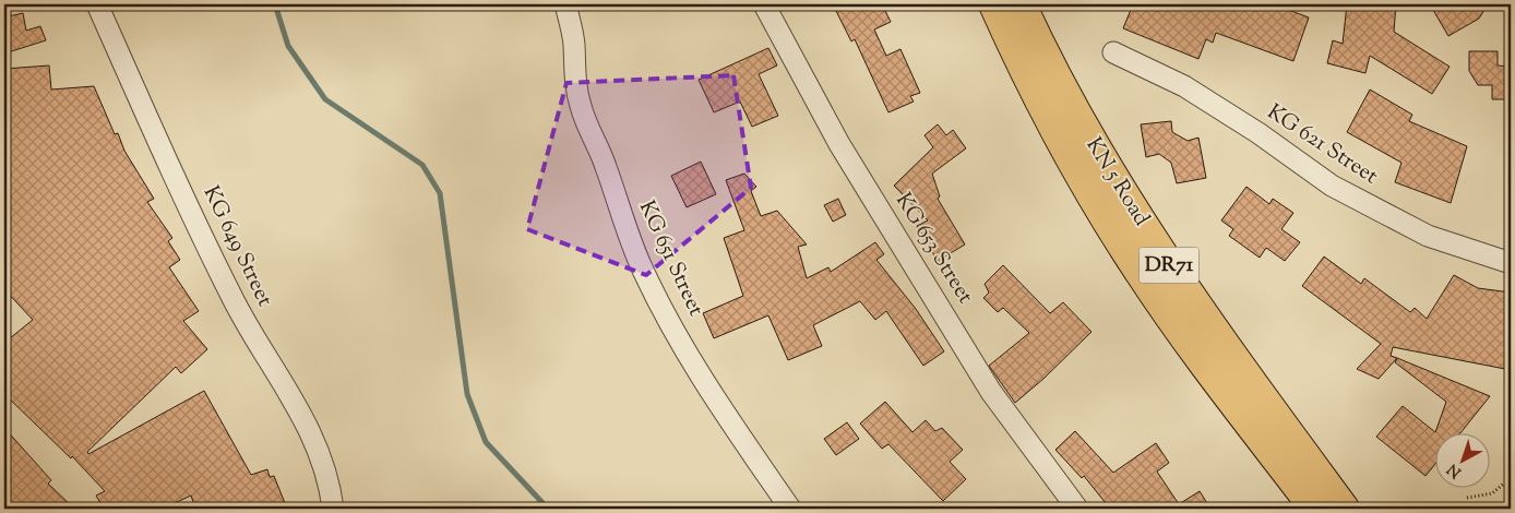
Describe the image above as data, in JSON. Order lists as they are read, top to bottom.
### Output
{
  "streets": {
    "main road": ["KN 5 Road", "DR71"],
    "street": [
      "KG 621 Street",
      "KG 649 Street",
      "KG 653 Street",
      "KG 651 Street"
    ]
  },
  "north": "bottom left"
}
